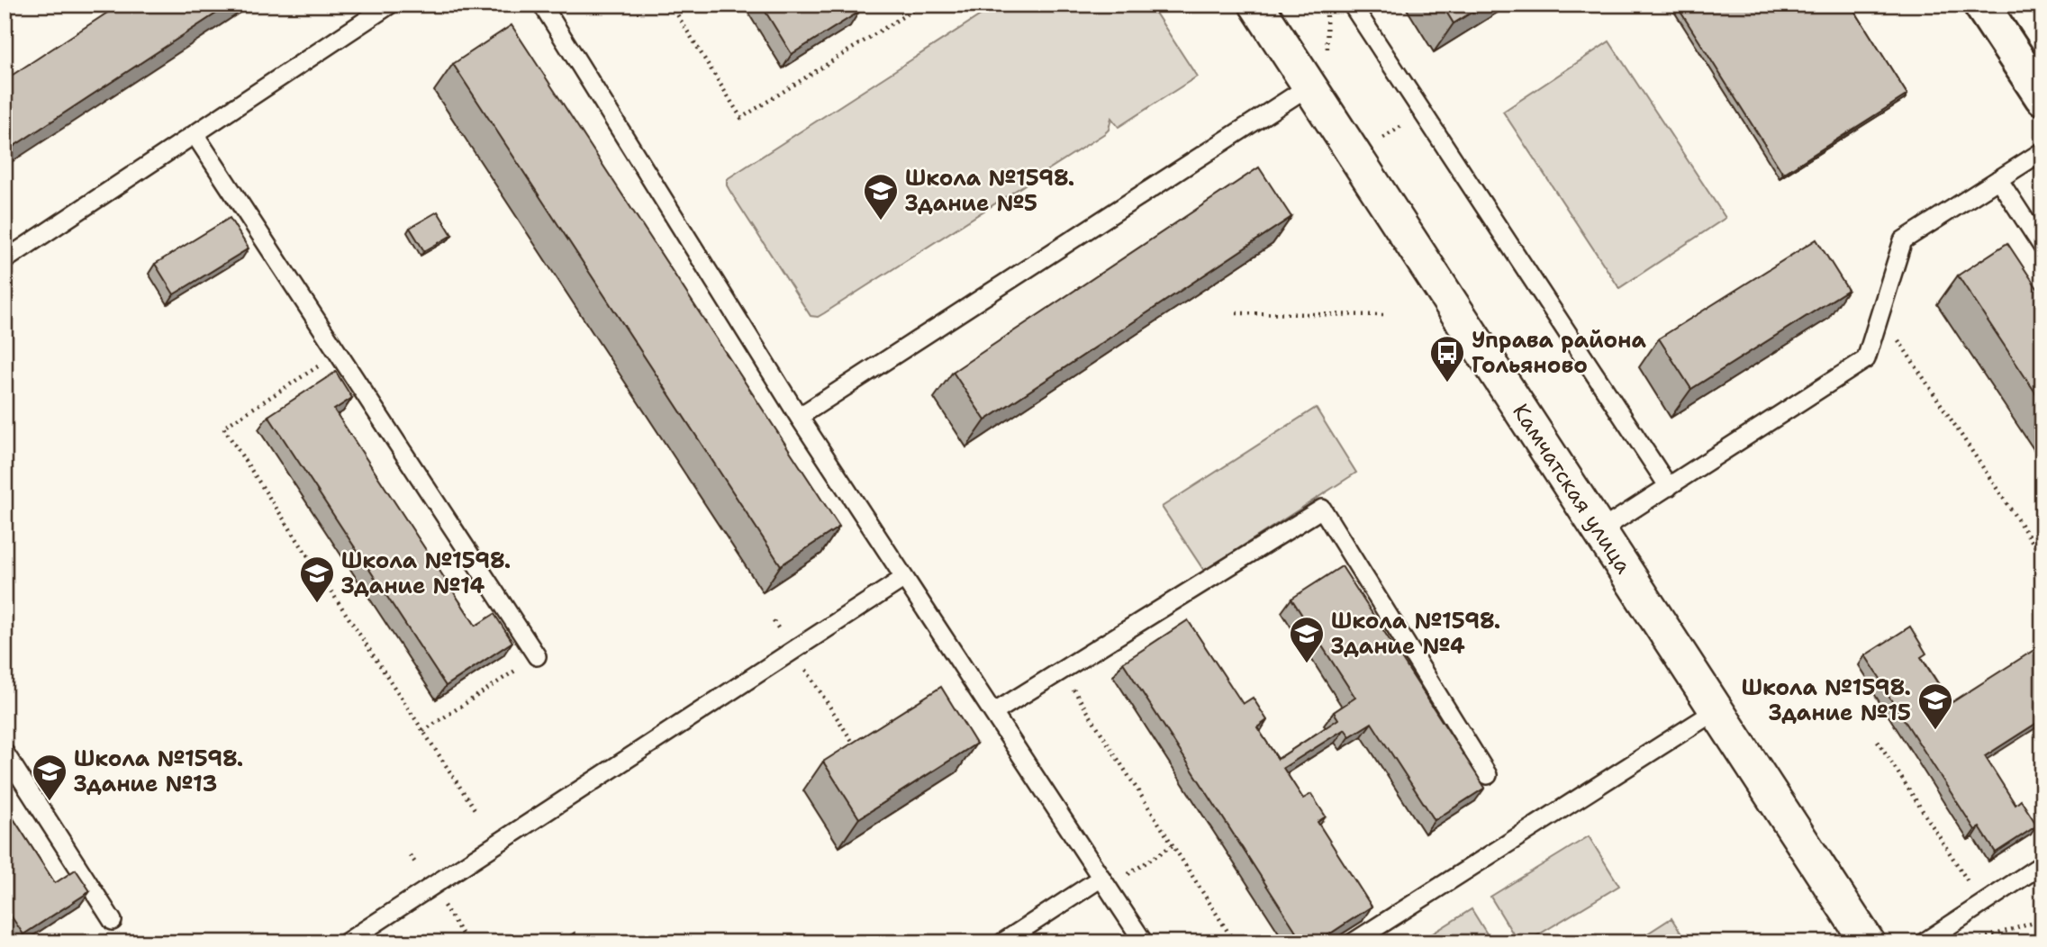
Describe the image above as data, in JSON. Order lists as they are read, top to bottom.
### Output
{
  "streets": {
    "street": ["Камчатская улица"]
  },
  "places": {
    "school or university": [
      "Школа №1598. Здание №5",
      "Школа №1598. Здание №14",
      "Школа №1598. Здание №4",
      "Школа №1598. Здание №15",
      "Школа №1598. Здание №13"
    ],
    "bus stop": ["Управа района Гольяново"]
  }
}
